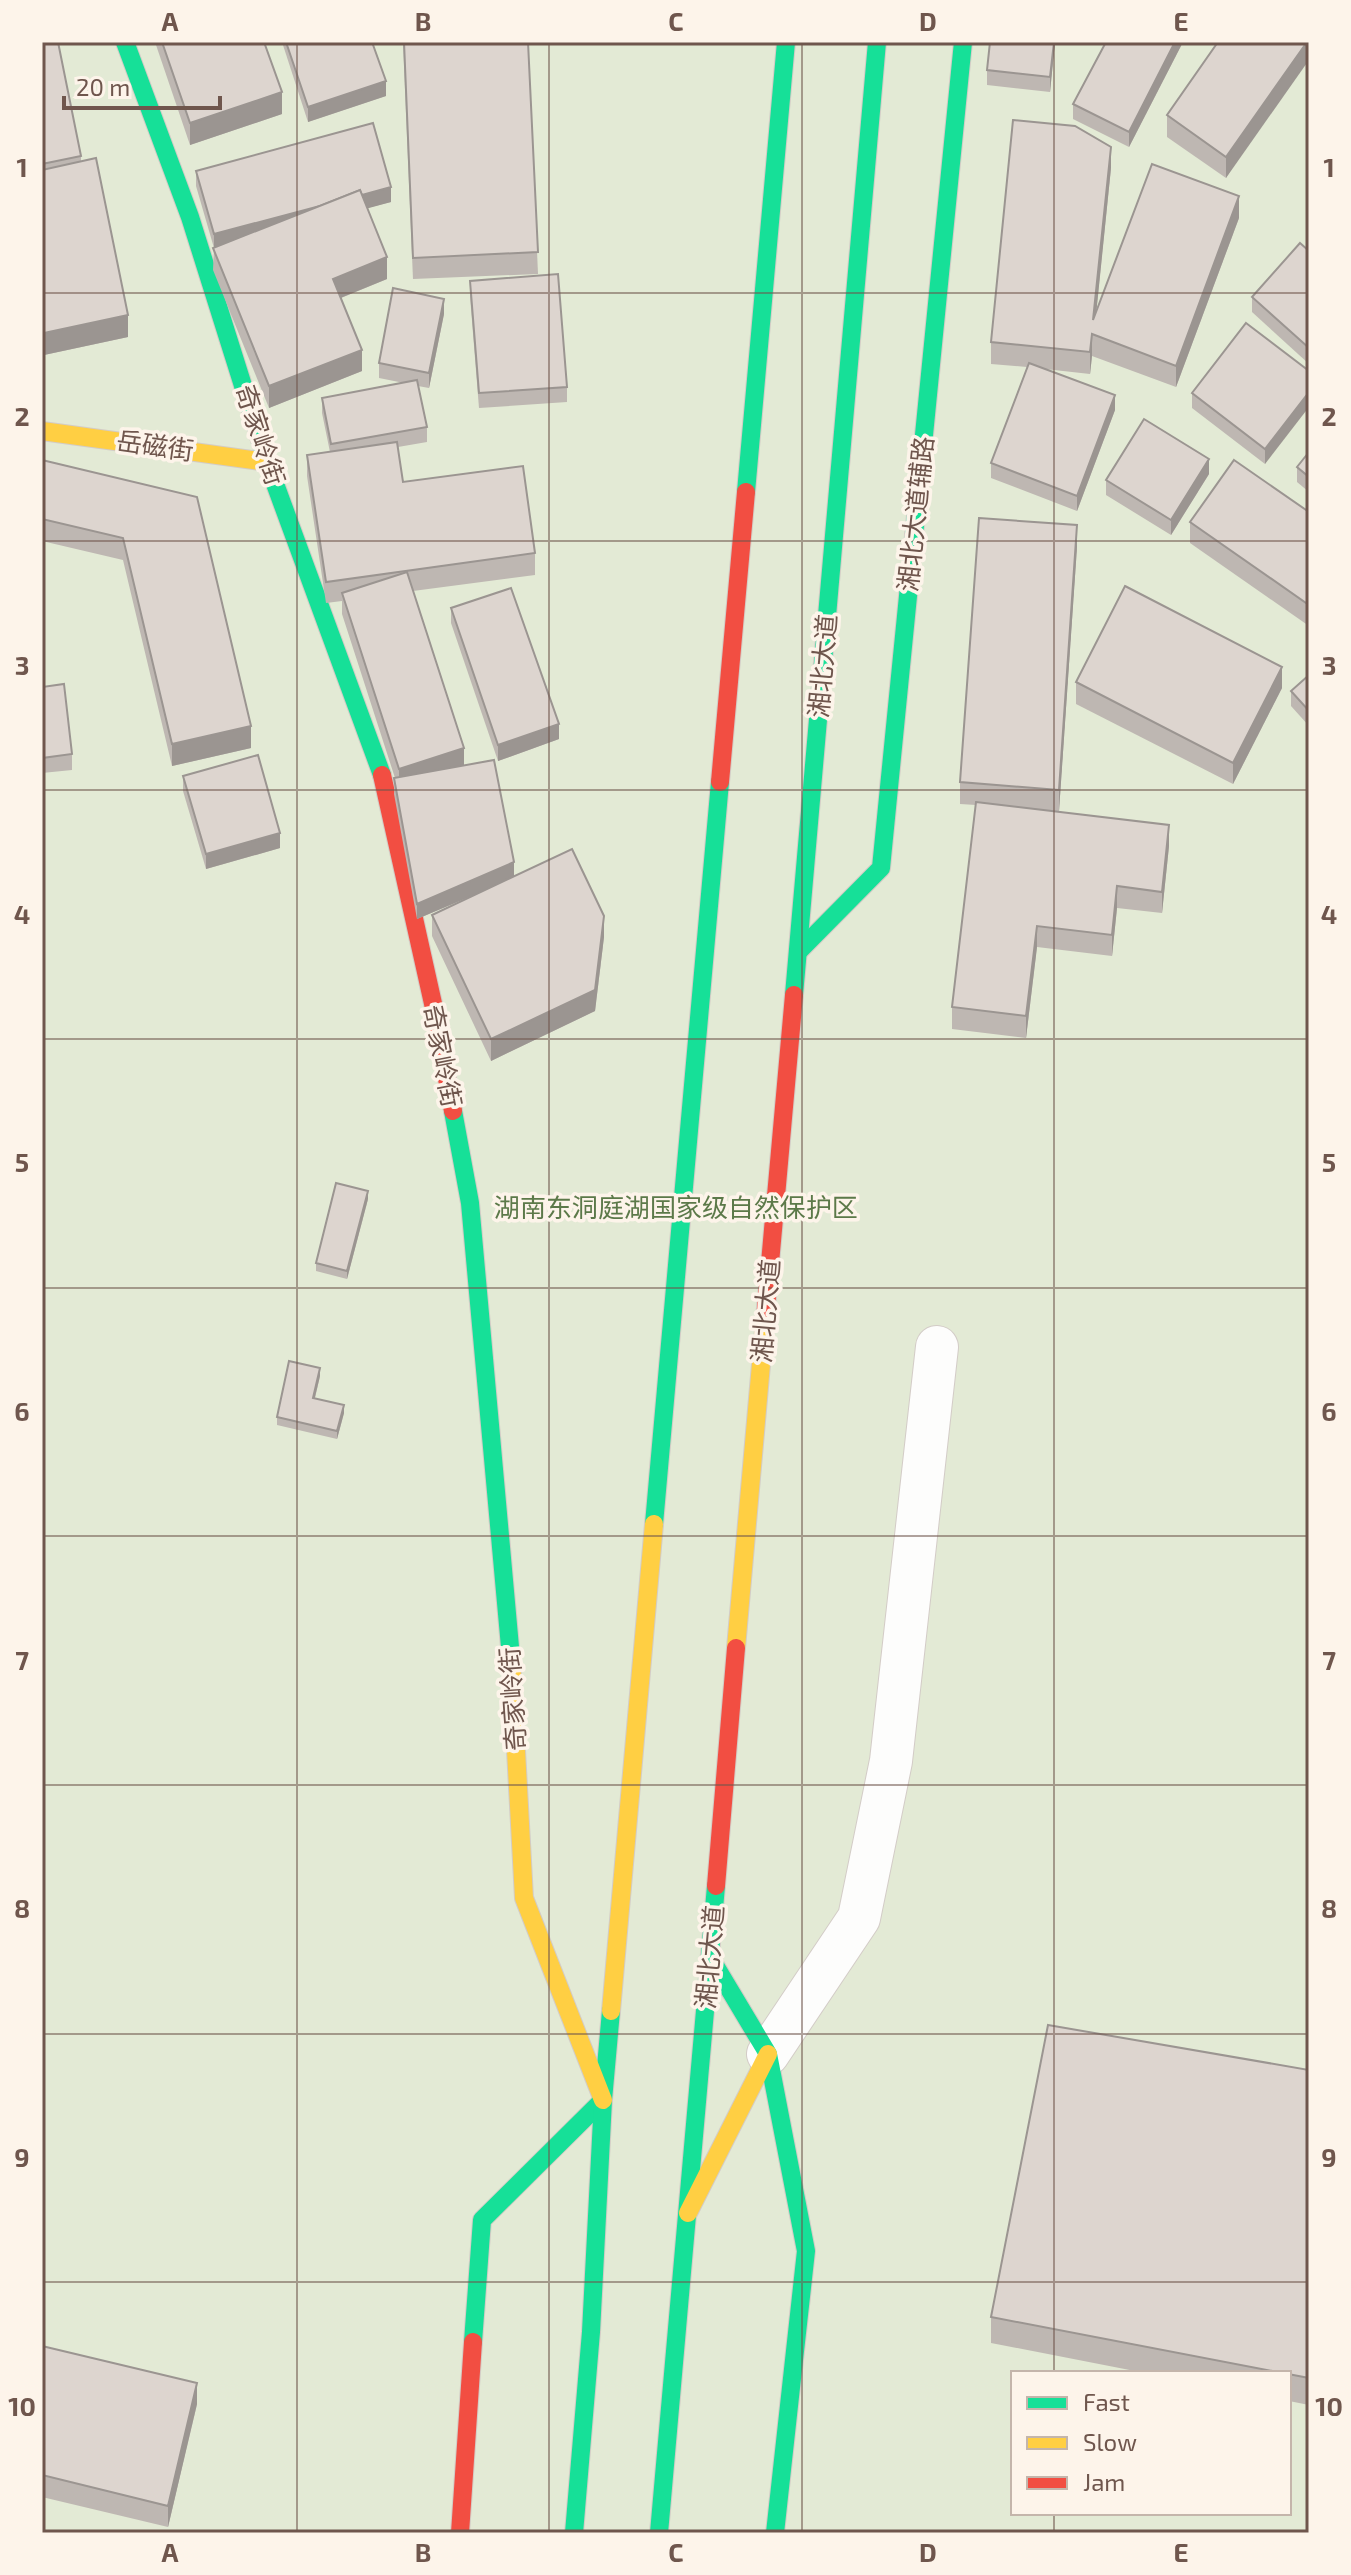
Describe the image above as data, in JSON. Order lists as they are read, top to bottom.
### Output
{
  "streets": {
    "main road": [
      "奇家岭街",
      "岳磁街",
      "湘北大道辅路",
      "湘北大道"
    ]
  },
  "crossings": [
    ["奇家岭街", "岳磁街"],
    ["湘北大道辅路", "湘北大道"]
  ],
  "parks": ["湖南东洞庭湖国家级自然保护区"],
  "legend": ["Fast", "Slow", "Jam"],
  "scale_bar": "20 m",
  "grid": {
    "columns": [
      "A",
      "B",
      "C",
      "D",
      "E"
    ],
    "rows": [
      "1",
      "2",
      "3",
      "4",
      "5",
      "6",
      "7",
      "8",
      "9",
      "10"
    ]
  }
}
